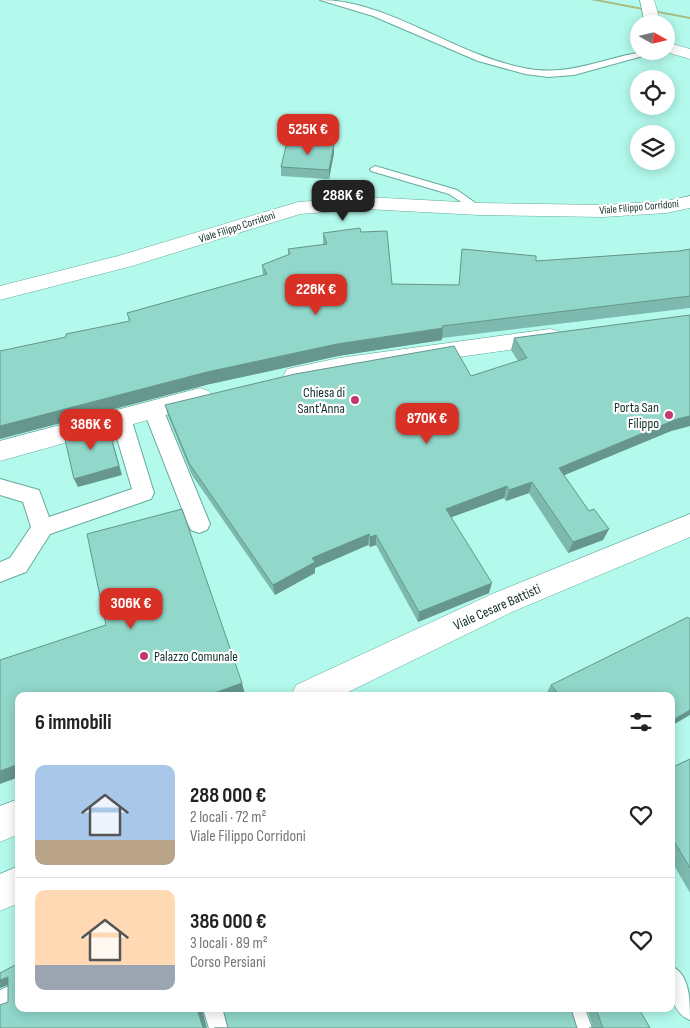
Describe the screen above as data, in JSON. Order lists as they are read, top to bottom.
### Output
{
  "streets": {
    "main road": ["Viale Filippo Corridoni", "Viale Cesare Battisti"]
  },
  "places": ["Chiesa di Sant'Anna", "Porta San Filippo", "Palazzo Comunale"],
  "north": "right",
  "page": {
    "price": [
      "525K €",
      "288K €",
      "226K €",
      "870K €",
      "386K €",
      "306K €"
    ],
    "heading": "6 immobili",
    "list": [
      {
        "name": "288 000 €",
        "note": "2 locali · 72 m² · Viale Filippo Corridoni"
      },
      {
        "name": "386 000 €",
        "note": "3 locali · 89 m² · Corso Persiani"
      }
    ]
  }
}
